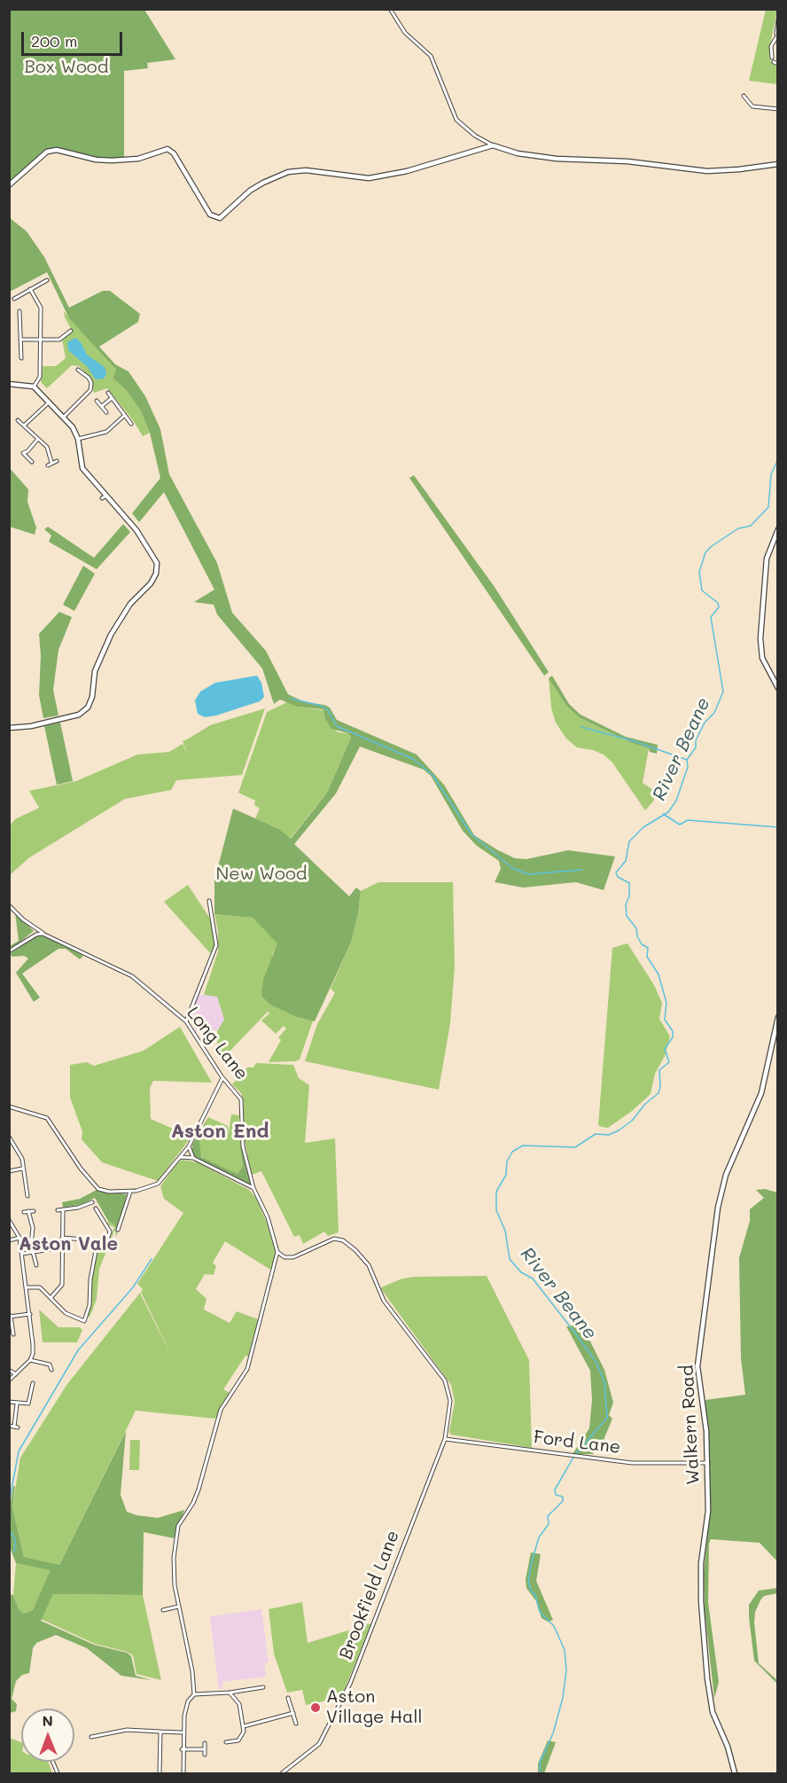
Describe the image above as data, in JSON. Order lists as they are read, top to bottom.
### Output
{
  "streets": {
    "street": [
      "Long Lane",
      "Walkern Road",
      "Ford Lane",
      "Brookfield Lane"
    ]
  },
  "crossings": [
    ["Long Lane", "Brookfield Lane"],
    ["Walkern Road", "Ford Lane"],
    ["Ford Lane", "Brookfield Lane"]
  ],
  "districts": ["Aston End", "Aston Vale"],
  "water": ["River Beane"],
  "parks": ["Box Wood", "New Wood"],
  "places": ["Aston Village Hall"],
  "scale_bar": "200 m",
  "north": "top"
}
